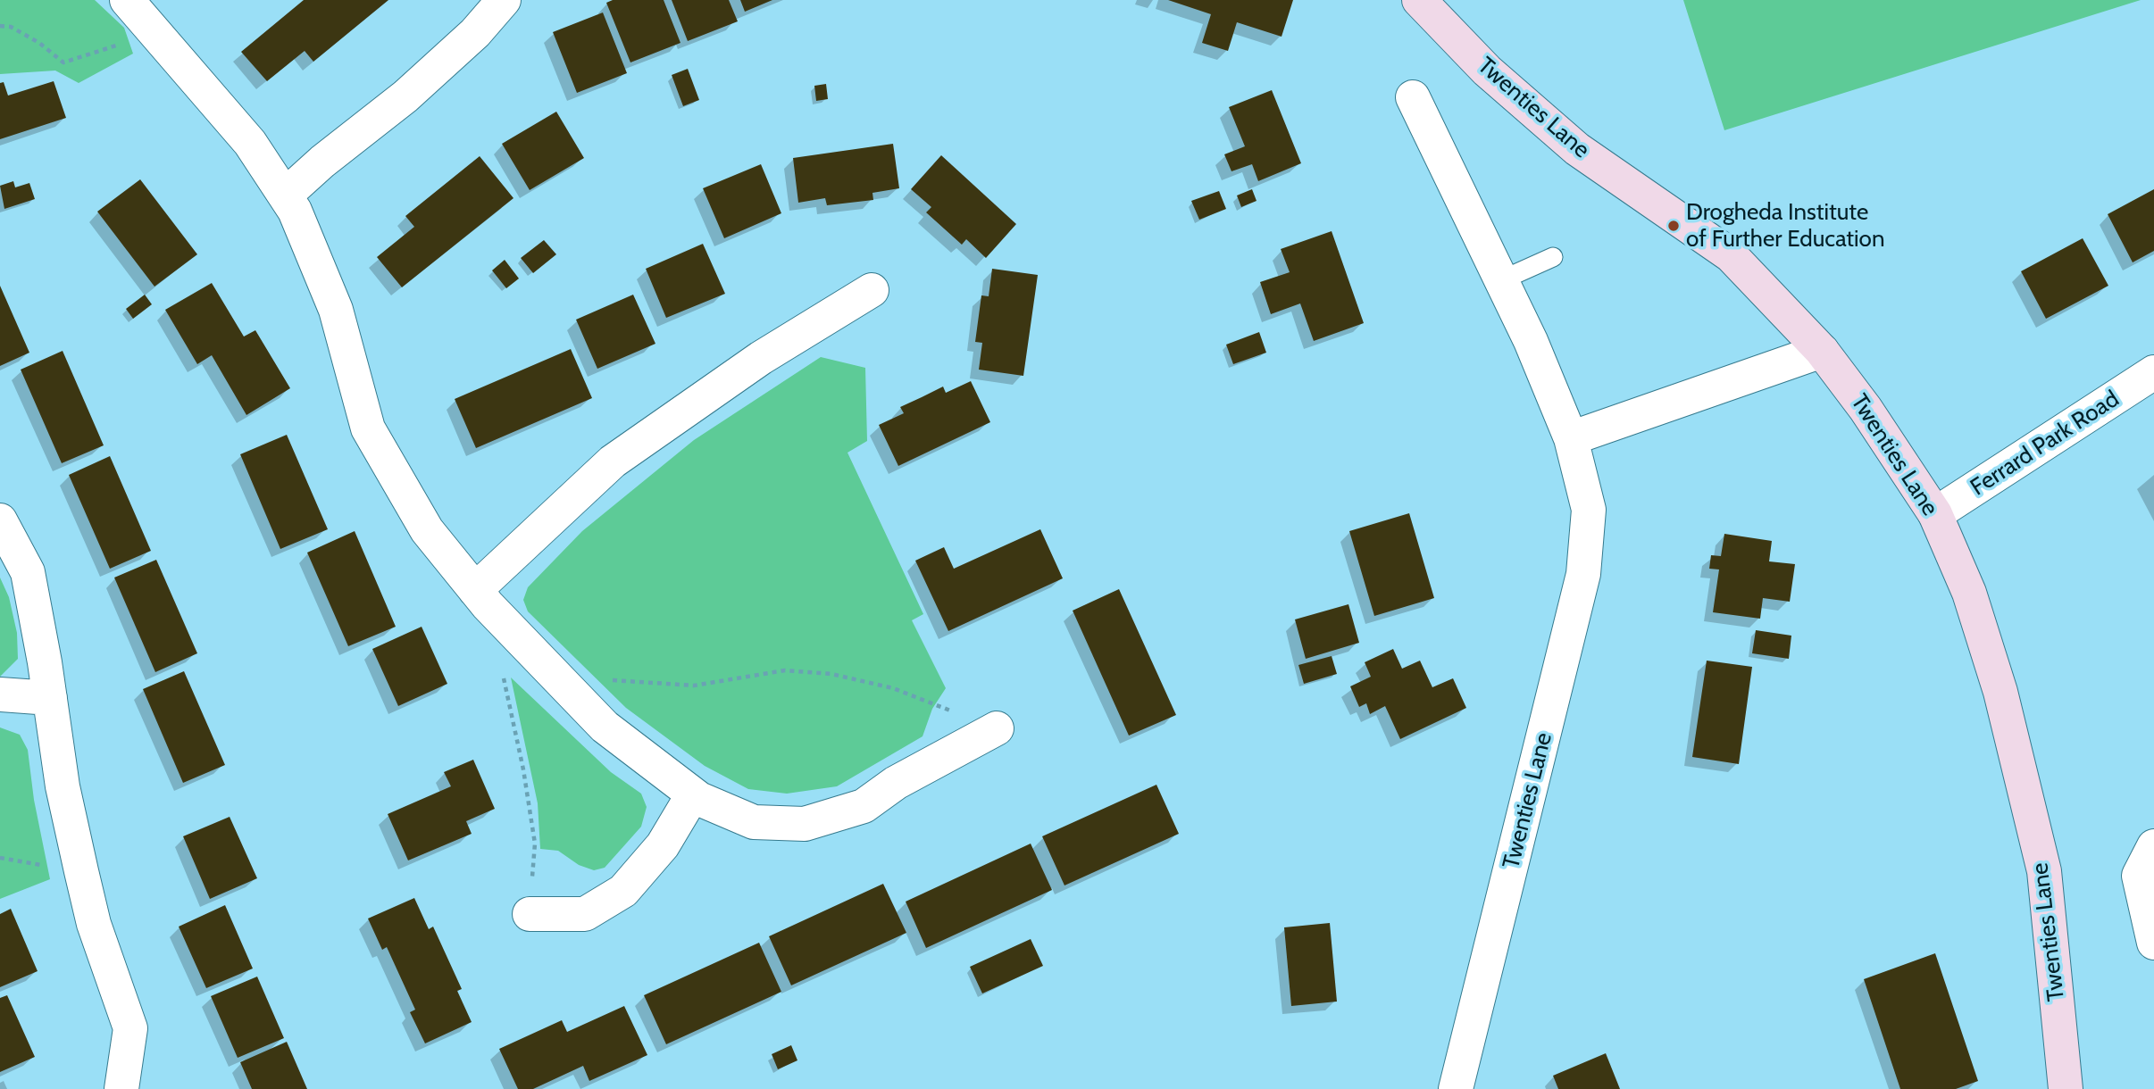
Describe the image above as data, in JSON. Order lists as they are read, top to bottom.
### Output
{
  "streets": {
    "street": ["Twenties Lane", "Ferrard Park Road"]
  },
  "crossings": [
    ["Twenties Lane", "Ferrard Park Road"]
  ],
  "places": ["Drogheda Institute of Further Education"]
}
